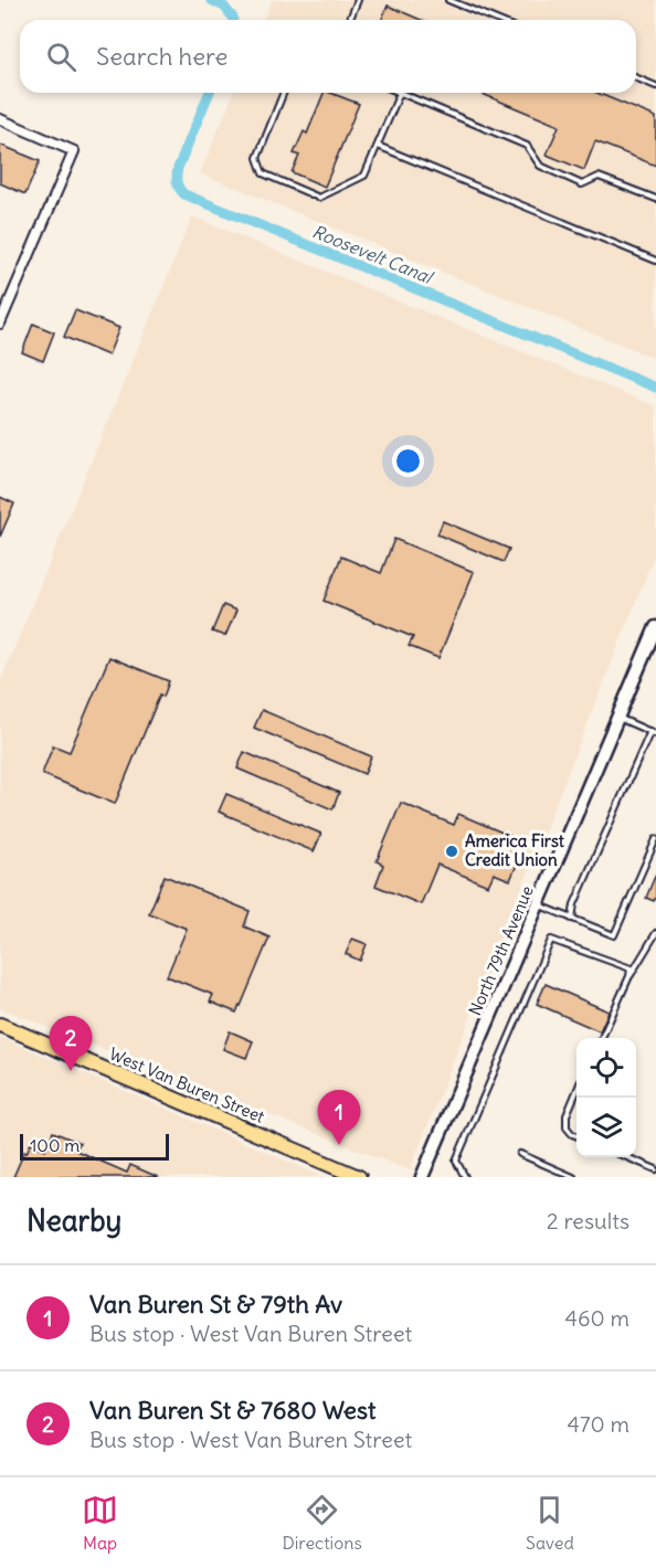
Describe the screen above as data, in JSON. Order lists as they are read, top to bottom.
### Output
{
  "streets": {
    "main road": ["West Van Buren Street"],
    "street": ["North 79th Avenue"]
  },
  "water": ["Roosevelt Canal"],
  "places": ["America First Credit Union"],
  "scale_bar": "100 m",
  "page": {
    "search": "Search here",
    "pins": ["2", "1"],
    "scale": "100 m",
    "heading": ["Nearby", "2 results"],
    "list": [
      {
        "mark": "1",
        "name": "Van Buren St & 79th Av",
        "note": "Bus stop · West Van Buren Street",
        "value": "460 m"
      },
      {
        "mark": "2",
        "name": "Van Buren St & 7680 West",
        "note": "Bus stop · West Van Buren Street",
        "value": "470 m"
      }
    ],
    "nav": ["Map", "Directions", "Saved"]
  }
}
